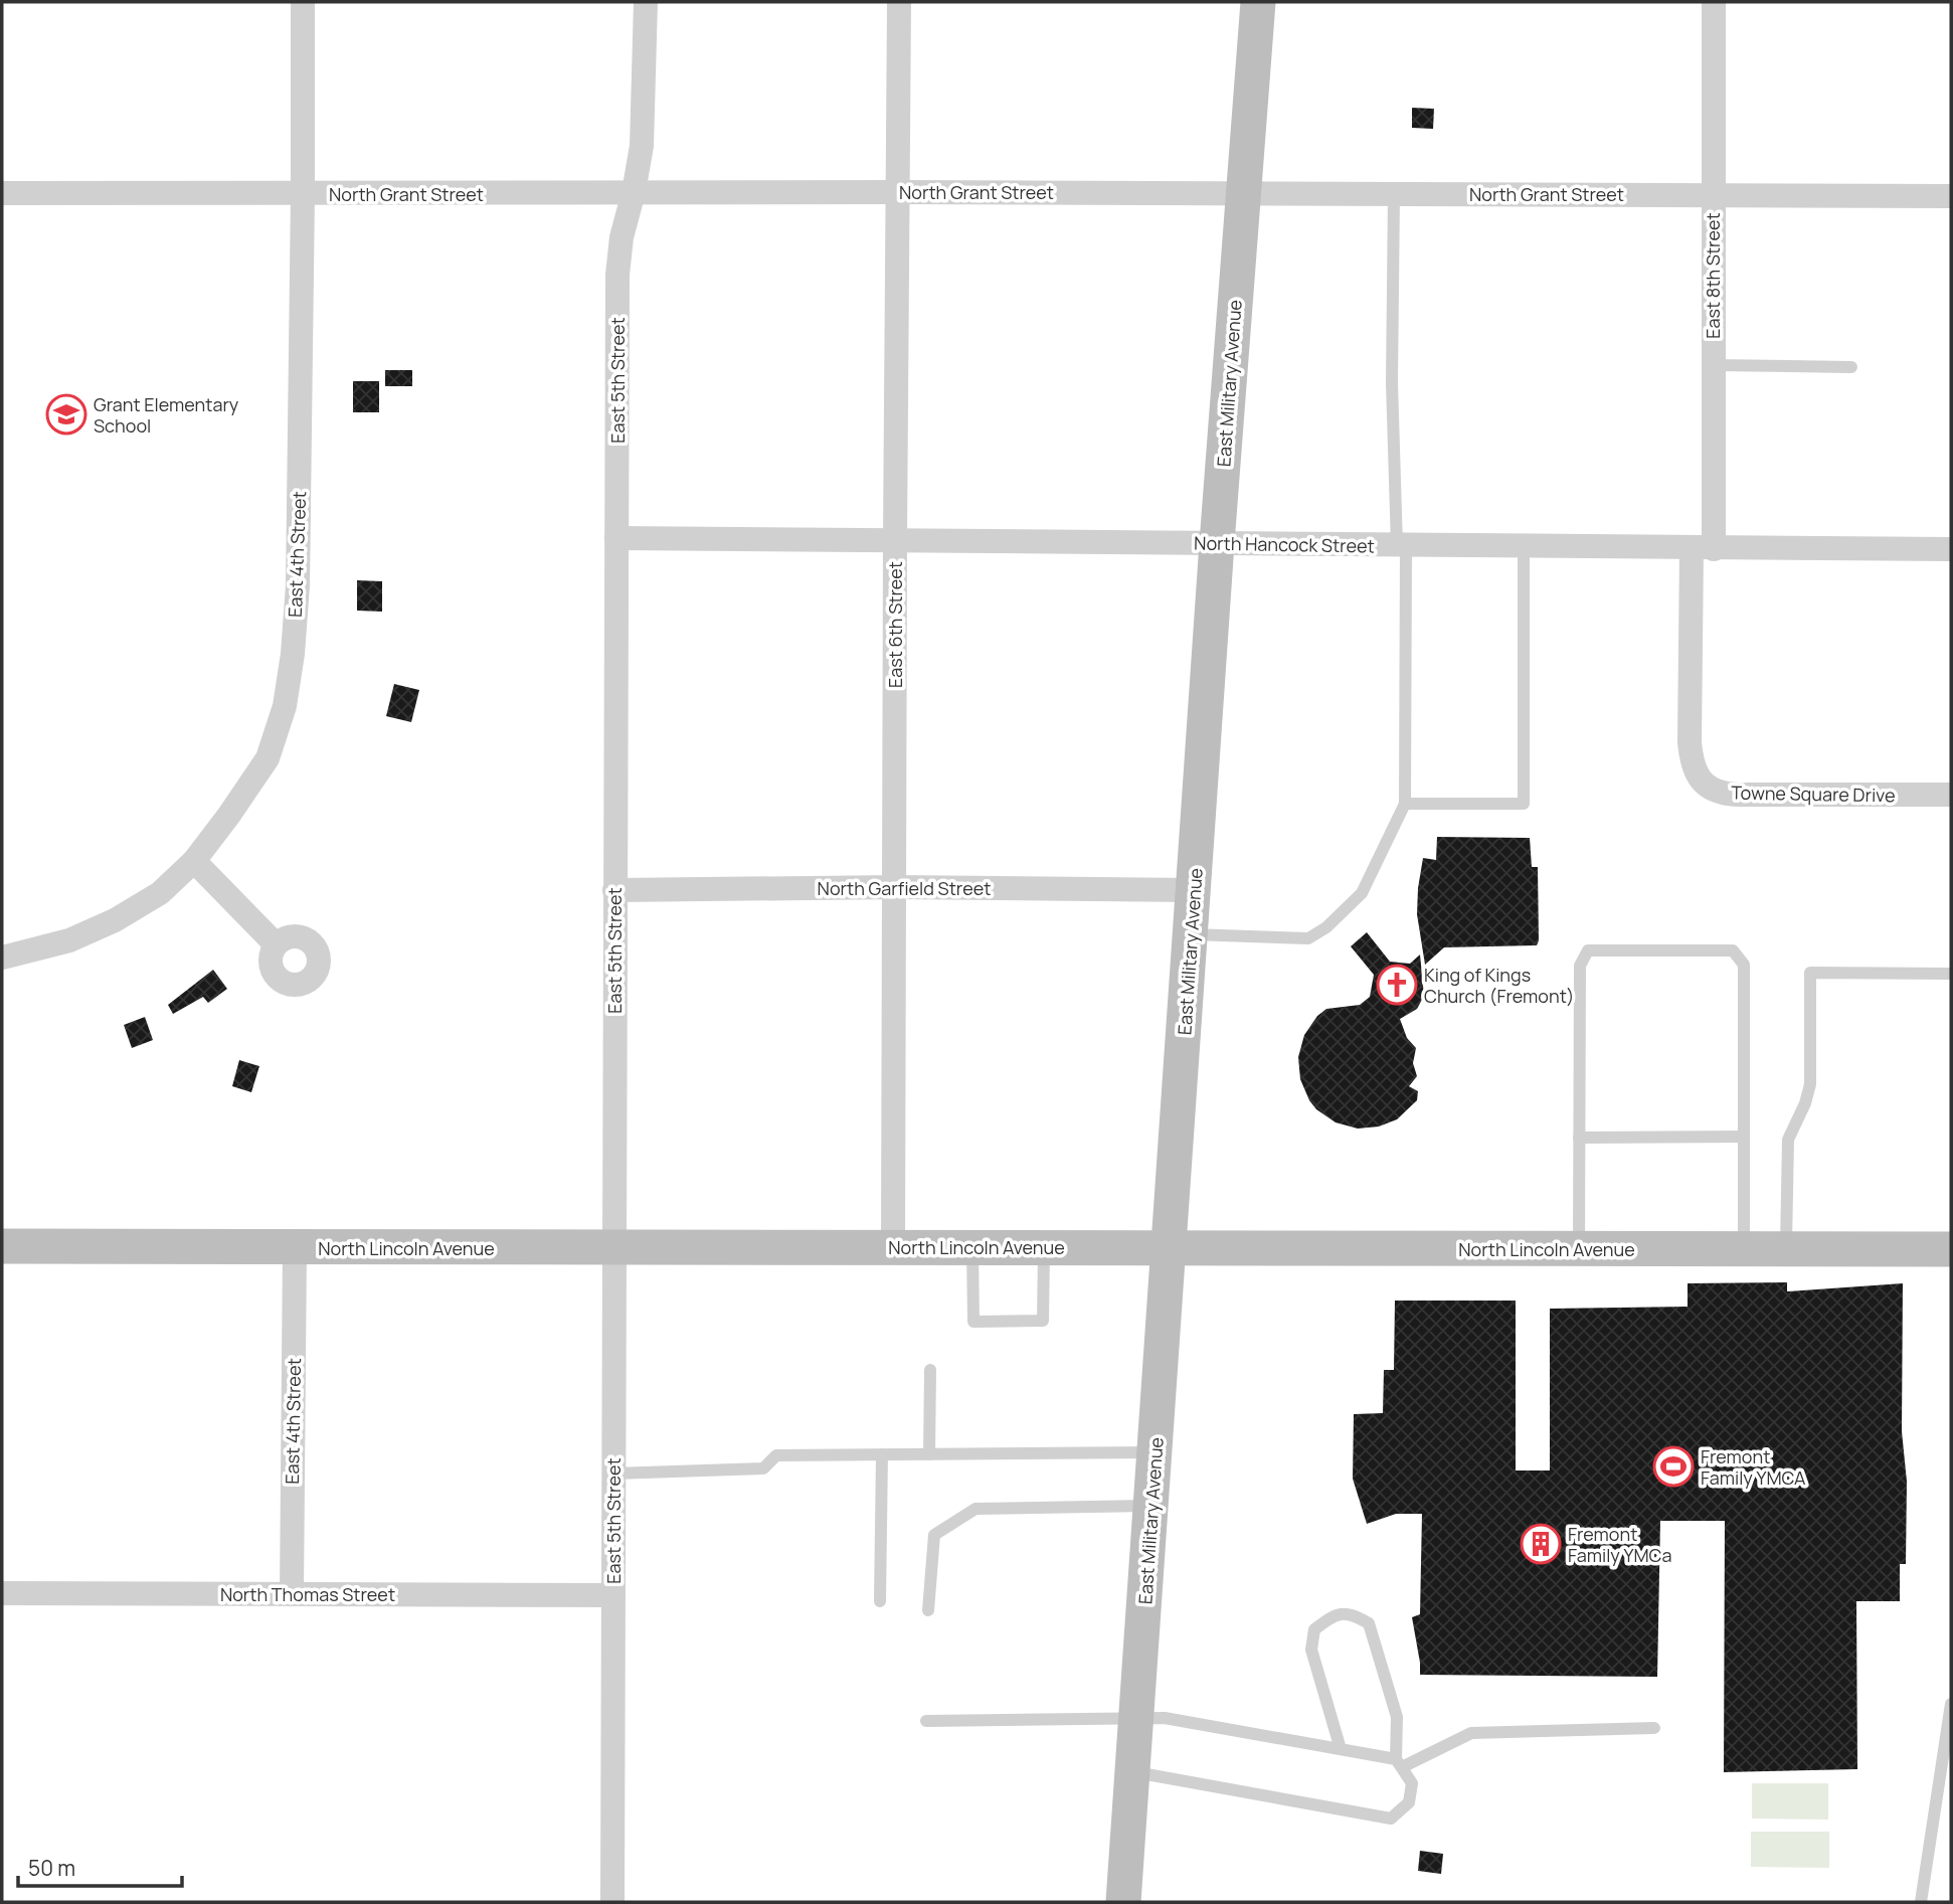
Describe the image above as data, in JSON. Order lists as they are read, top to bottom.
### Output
{
  "streets": {
    "street": [
      "North Grant Street",
      "East 8th Street",
      "East 5th Street",
      "East Military Avenue",
      "North Hancock Street",
      "East 4th Street",
      "East 6th Street",
      "Towne Square Drive",
      "North Garfield Street",
      "North Lincoln Avenue",
      "North Thomas Street"
    ]
  },
  "crossings": [
    ["North Grant Street", "East 8th Street"],
    ["North Grant Street", "East 5th Street"],
    ["North Grant Street", "East Military Avenue"],
    ["North Grant Street", "East 4th Street"],
    ["North Grant Street", "East 6th Street"],
    ["East 8th Street", "North Hancock Street"],
    ["East 8th Street", "Towne Square Drive"],
    ["East 5th Street", "North Hancock Street"],
    ["East 5th Street", "North Garfield Street"],
    ["East 5th Street", "North Lincoln Avenue"],
    ["East 5th Street", "North Thomas Street"],
    ["East Military Avenue", "North Hancock Street"],
    ["East Military Avenue", "North Garfield Street"],
    ["East Military Avenue", "North Lincoln Avenue"],
    ["North Hancock Street", "East 6th Street"],
    ["North Hancock Street", "Towne Square Drive"],
    ["East 4th Street", "North Lincoln Avenue"],
    ["East 4th Street", "North Thomas Street"],
    ["East 6th Street", "North Garfield Street"],
    ["East 6th Street", "North Lincoln Avenue"]
  ],
  "places": {
    "school or university": ["Grant Elementary School"],
    "church": ["King of Kings Church (Fremont)"],
    "sports": ["Fremont Family YMCA"],
    "building": ["Fremont Family YMCa"]
  },
  "scale_bar": "50 m"
}
